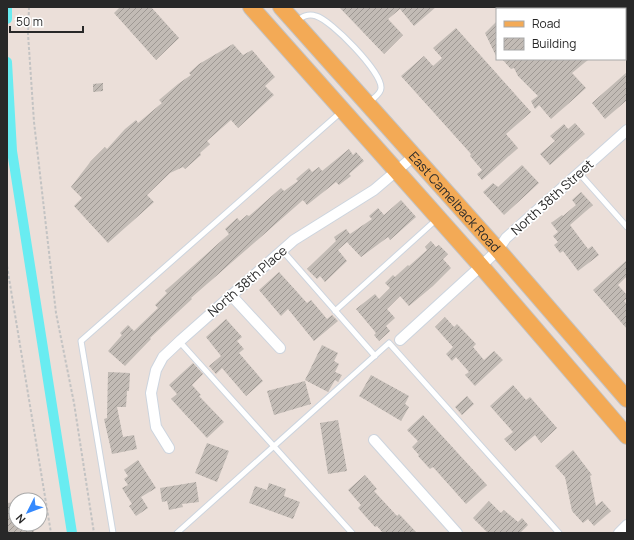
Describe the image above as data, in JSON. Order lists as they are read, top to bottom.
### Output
{
  "streets": {
    "main road": ["East Camelback Road"],
    "street": ["North 38th Street", "North 38th Place"]
  },
  "crossings": [
    ["North 38th Street", "East Camelback Road"],
    ["East Camelback Road", "North 38th Place"]
  ],
  "legend": ["Road", "Building"],
  "scale_bar": "50 m",
  "north": "bottom left"
}
